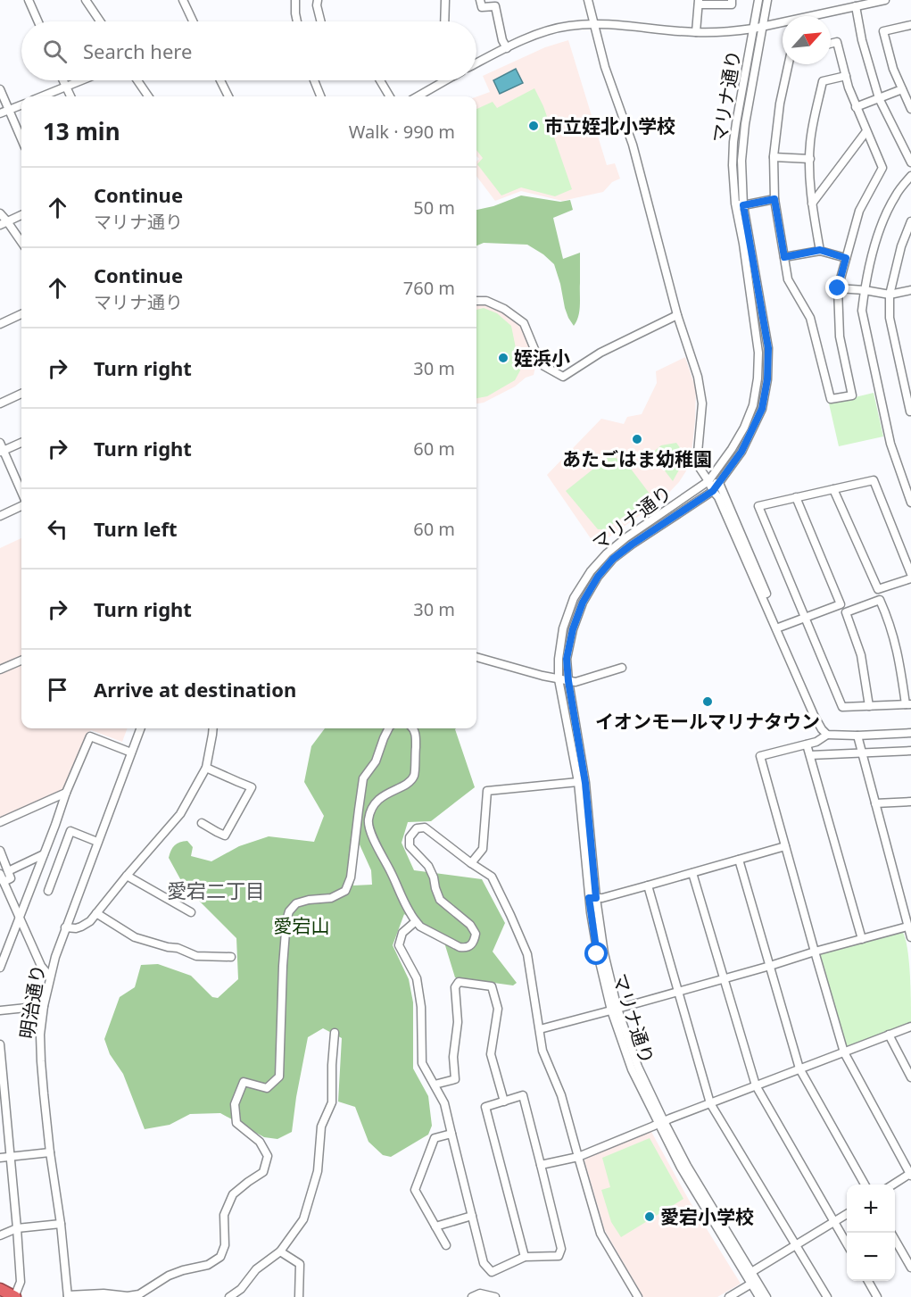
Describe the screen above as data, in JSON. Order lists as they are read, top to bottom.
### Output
{
  "streets": {
    "street": ["マリナ通り", "明治通り"]
  },
  "districts": ["愛宕二丁目"],
  "parks": ["愛宕山"],
  "places": [
    "市立姪北小学校",
    "姪浜小",
    "あたごはま幼稚園",
    "イオンモールマリナタウン",
    "愛宕小学校"
  ],
  "north": "top right",
  "page": {
    "search": "Search here",
    "heading": ["13 min", "Walk · 990 m"],
    "list": [
      ["Continue", "マリナ通り", "50 m"],
      ["Continue", "マリナ通り", "760 m"],
      ["Turn right", "30 m"],
      ["Turn right", "60 m"],
      ["Turn left", "60 m"],
      ["Turn right", "30 m"],
      "Arrive at destination"
    ],
    "map_buttons": ["+", "−"]
  }
}
